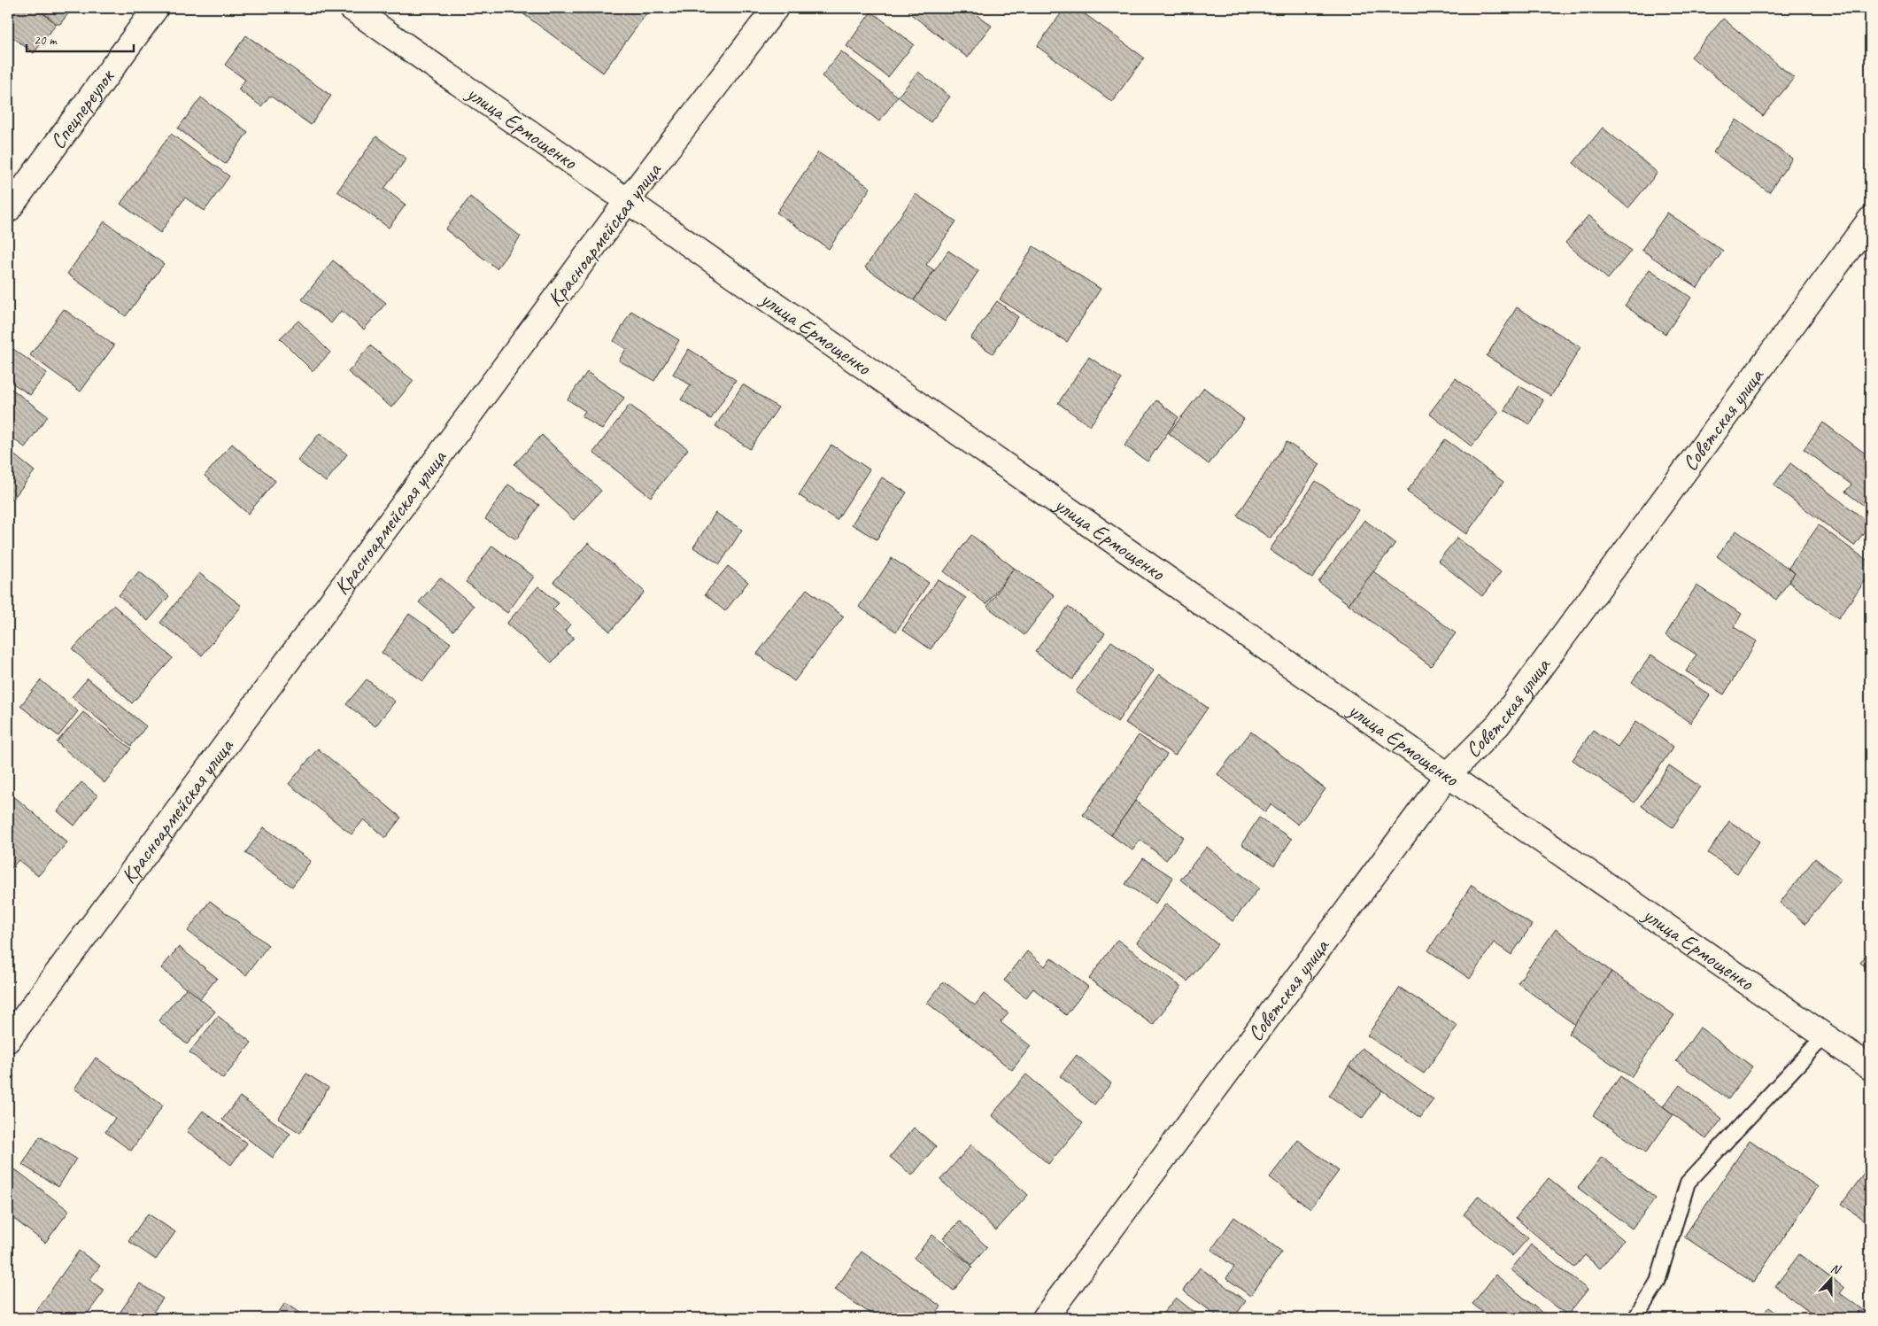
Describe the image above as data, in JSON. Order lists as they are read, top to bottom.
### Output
{
  "streets": {
    "main road": [
      "Спецпереулок",
      "улица Ермощенко",
      "Красноармейская улица",
      "Советская улица"
    ]
  },
  "crossings": [
    ["улица Ермощенко", "Красноармейская улица"],
    ["улица Ермощенко", "Советская улица"]
  ],
  "scale_bar": "20 m",
  "north": "top"
}
